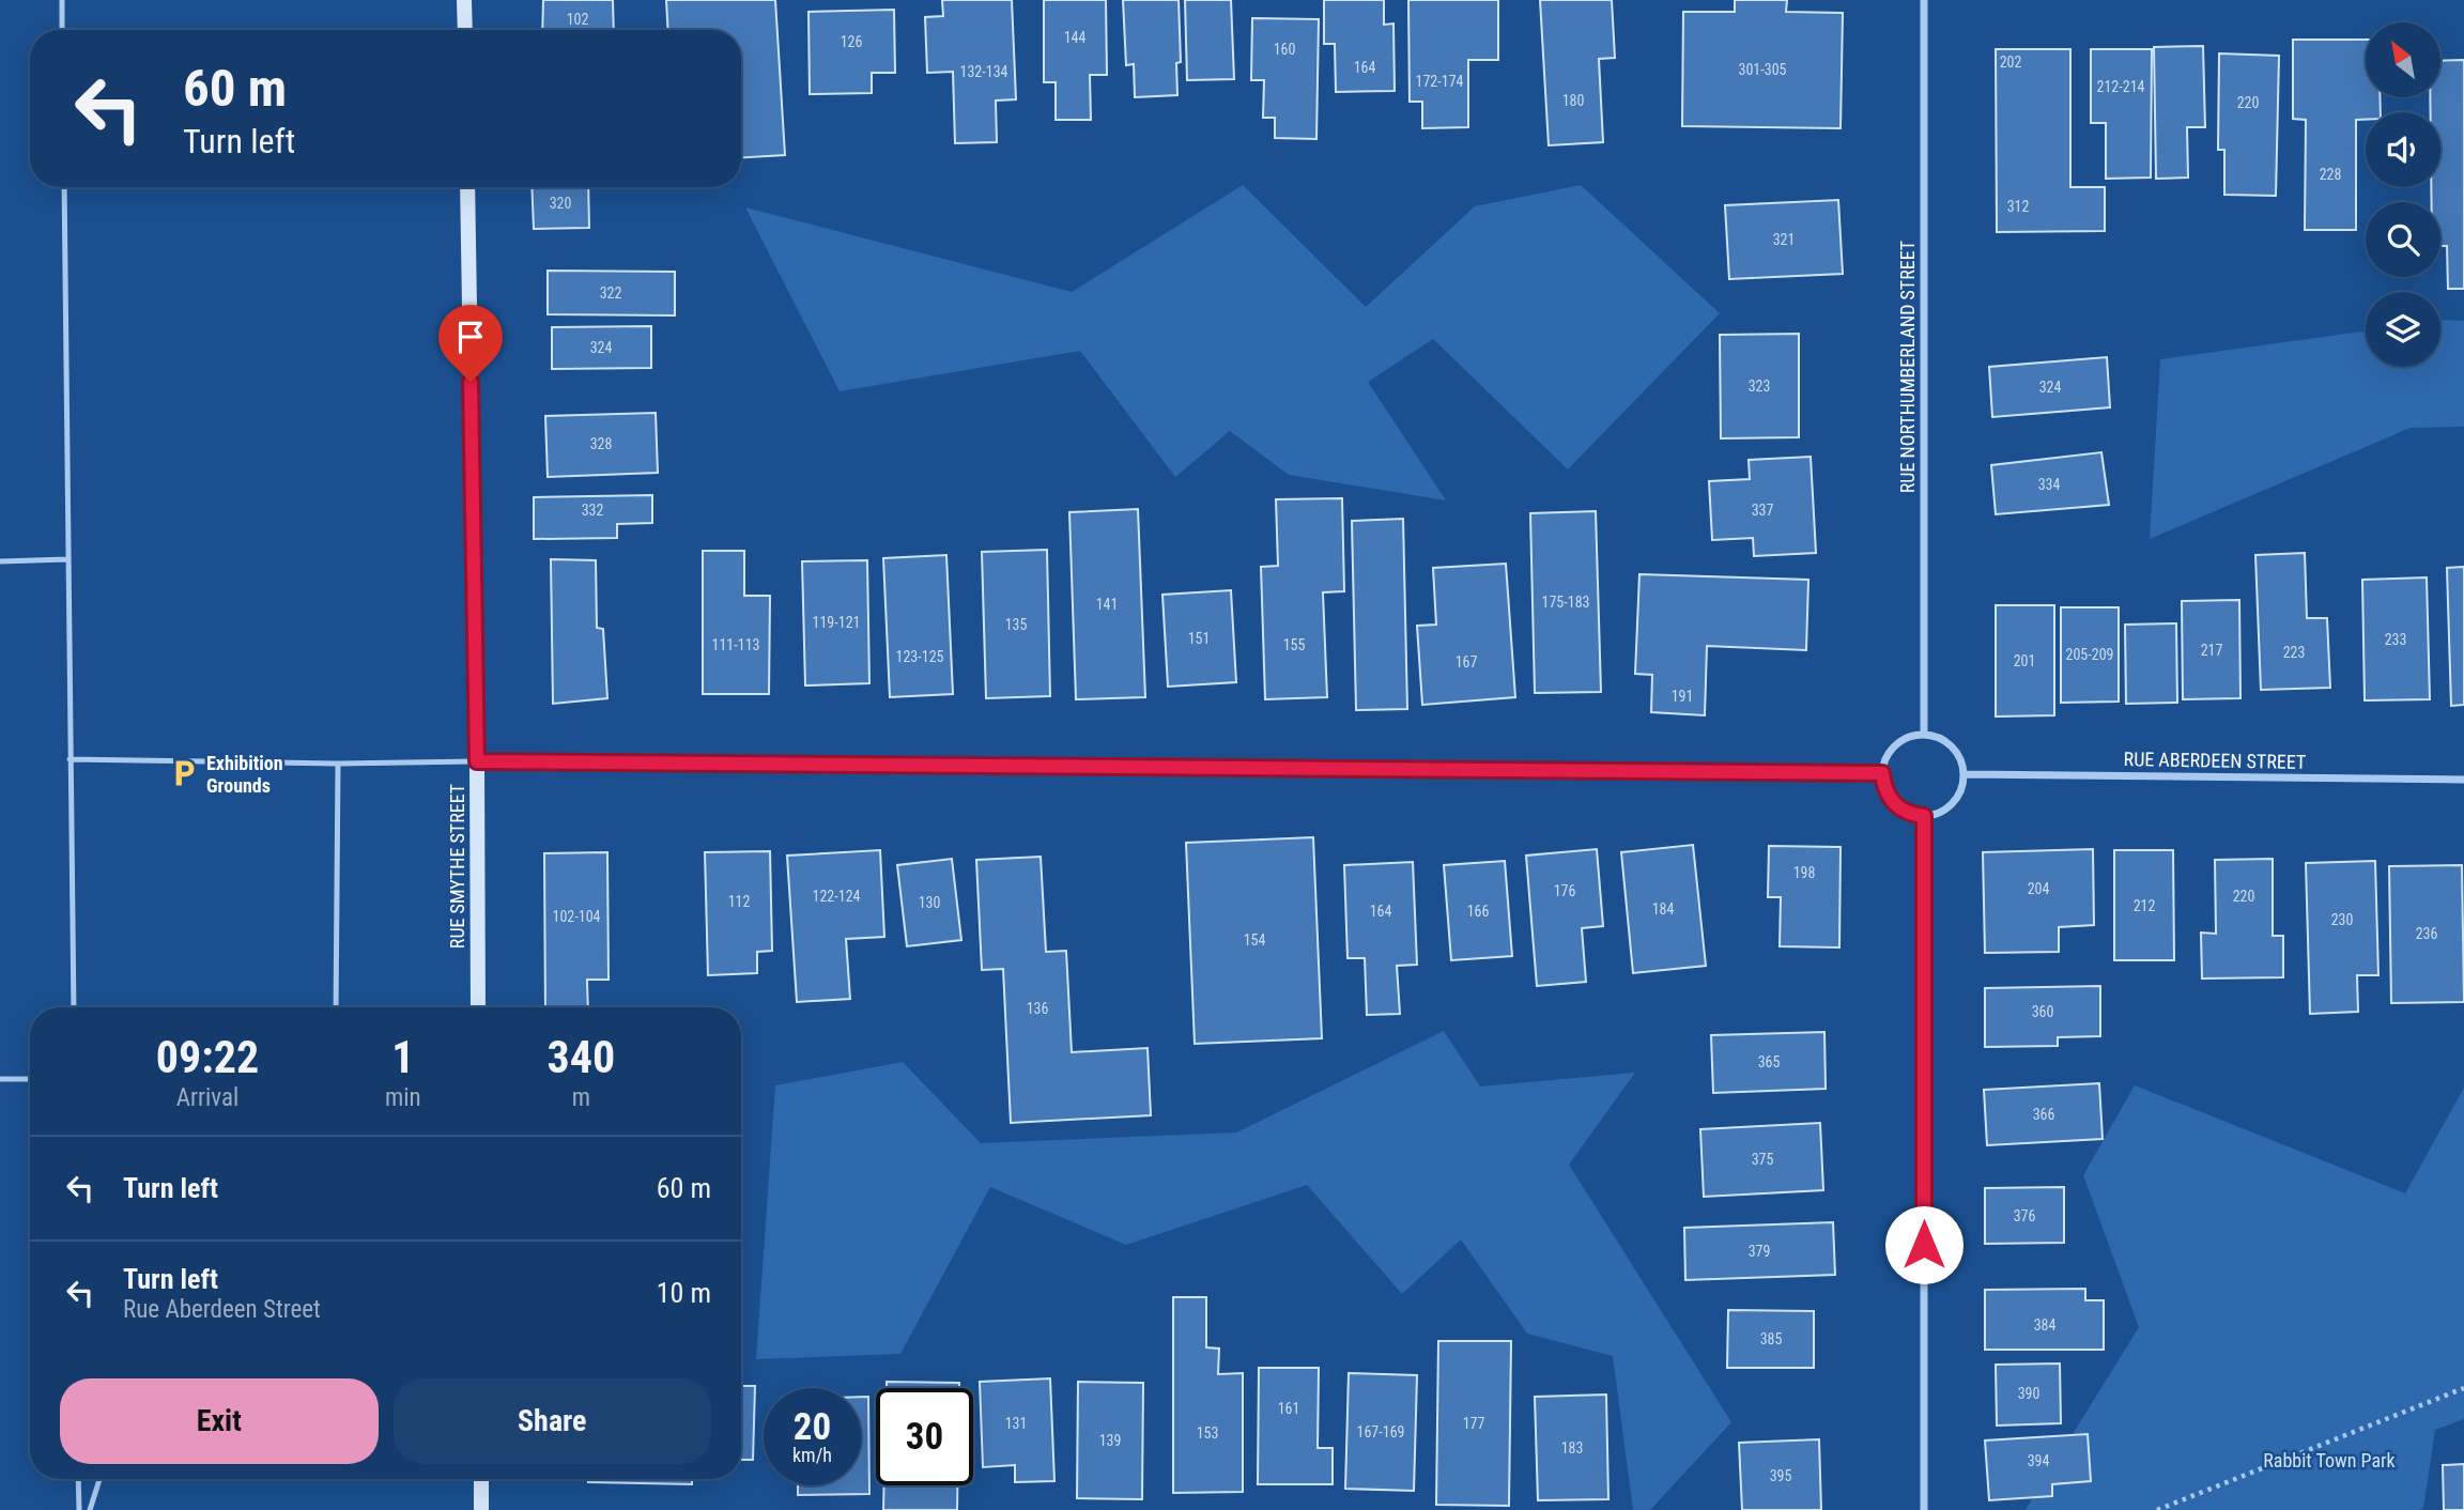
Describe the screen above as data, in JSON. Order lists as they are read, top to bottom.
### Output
{
  "streets": {
    "main road": ["RUE SMYTHE STREET"],
    "street": ["RUE NORTHUMBERLAND STREET", "RUE ABERDEEN STREET"]
  },
  "crossings": [
    ["RUE NORTHUMBERLAND STREET", "RUE ABERDEEN STREET"]
  ],
  "parks": ["Rabbit Town Park"],
  "places": {
    "parking": ["Exhibition Grounds"]
  },
  "house_numbers": [
    "102",
    "144",
    "126",
    "160",
    "202",
    "164",
    "301-305",
    "132-134",
    "172-174",
    "212-214",
    "180",
    "220",
    "228",
    "320",
    "312",
    "321",
    "322",
    "324",
    "323",
    "324",
    "328",
    "334",
    "332",
    "337",
    "175-183",
    "141",
    "119-121",
    "135",
    "151",
    "233",
    "111-113",
    "155",
    "217",
    "223",
    "205-209",
    "123-125",
    "201",
    "167",
    "191",
    "198",
    "204",
    "176",
    "122-124",
    "220",
    "112",
    "130",
    "212",
    "184",
    "164",
    "166",
    "102-104",
    "230",
    "236",
    "154",
    "136",
    "360",
    "365",
    "366",
    "375",
    "376",
    "379",
    "384",
    "385",
    "390",
    "161",
    "131",
    "177",
    "167-169",
    "153",
    "139",
    "183",
    "394",
    "395"
  ],
  "north": "top left",
  "page": {
    "turn": ["60 m", "Turn left"],
    "eta": [
      "09:22",
      "Arrival",
      "1",
      "min",
      "340",
      "m"
    ],
    "list": [
      {
        "name": "Turn left",
        "value": "60 m"
      },
      {
        "name": "Turn left",
        "note": "Rue Aberdeen Street",
        "value": "10 m"
      }
    ],
    "buttons": ["Exit", "Share"],
    "speed": "20 km/h",
    "limit": "30"
  }
}
